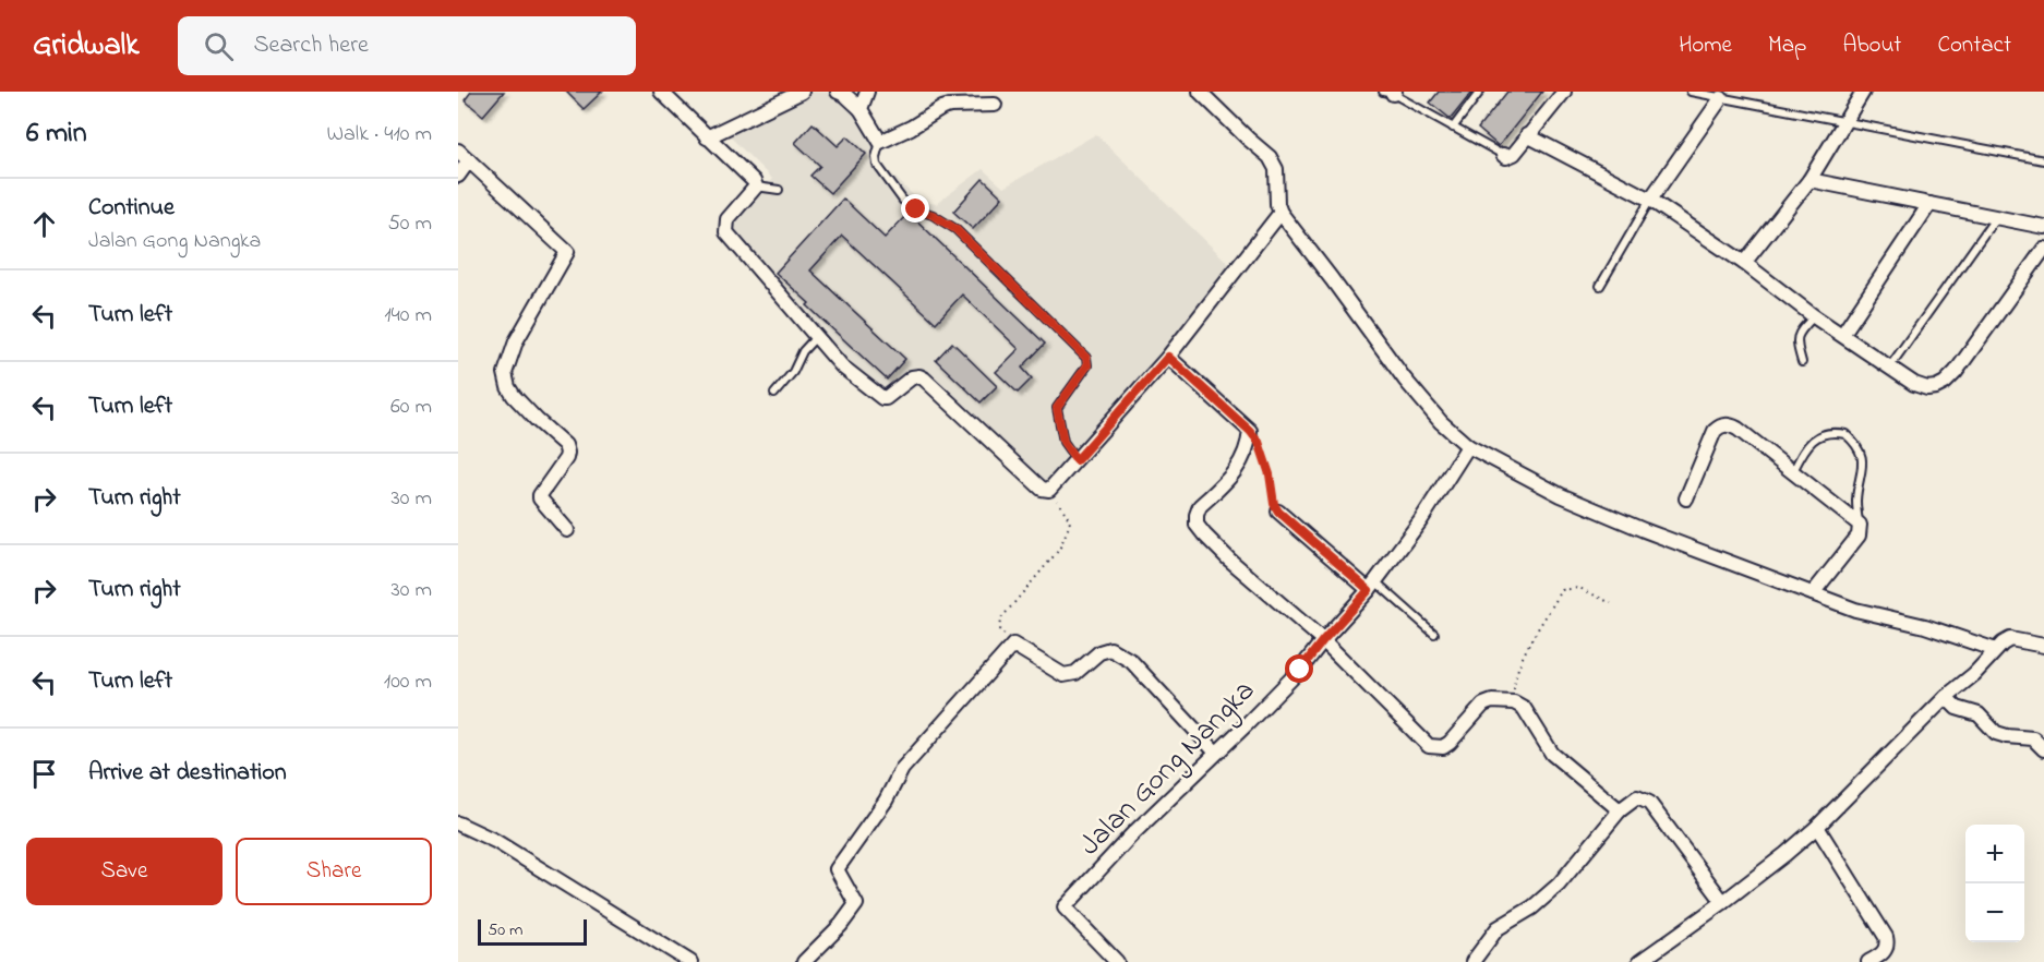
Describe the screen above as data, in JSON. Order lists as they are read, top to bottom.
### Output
{
  "streets": {
    "street": ["Jalan Gong Nangka"]
  },
  "scale_bar": "50 m",
  "page": {
    "header": "Gridwalk",
    "search": "Search here",
    "nav": [
      "Home",
      "Map",
      "About",
      "Contact"
    ],
    "heading": ["6 min", "Walk · 410 m"],
    "list": [
      ["Continue", "Jalan Gong Nangka", "50 m"],
      ["Turn left", "140 m"],
      ["Turn left", "60 m"],
      ["Turn right", "30 m"],
      ["Turn right", "30 m"],
      ["Turn left", "100 m"],
      "Arrive at destination"
    ],
    "buttons": ["Save", "Share"],
    "map_buttons": ["+", "−"],
    "scale": "50 m"
  }
}
